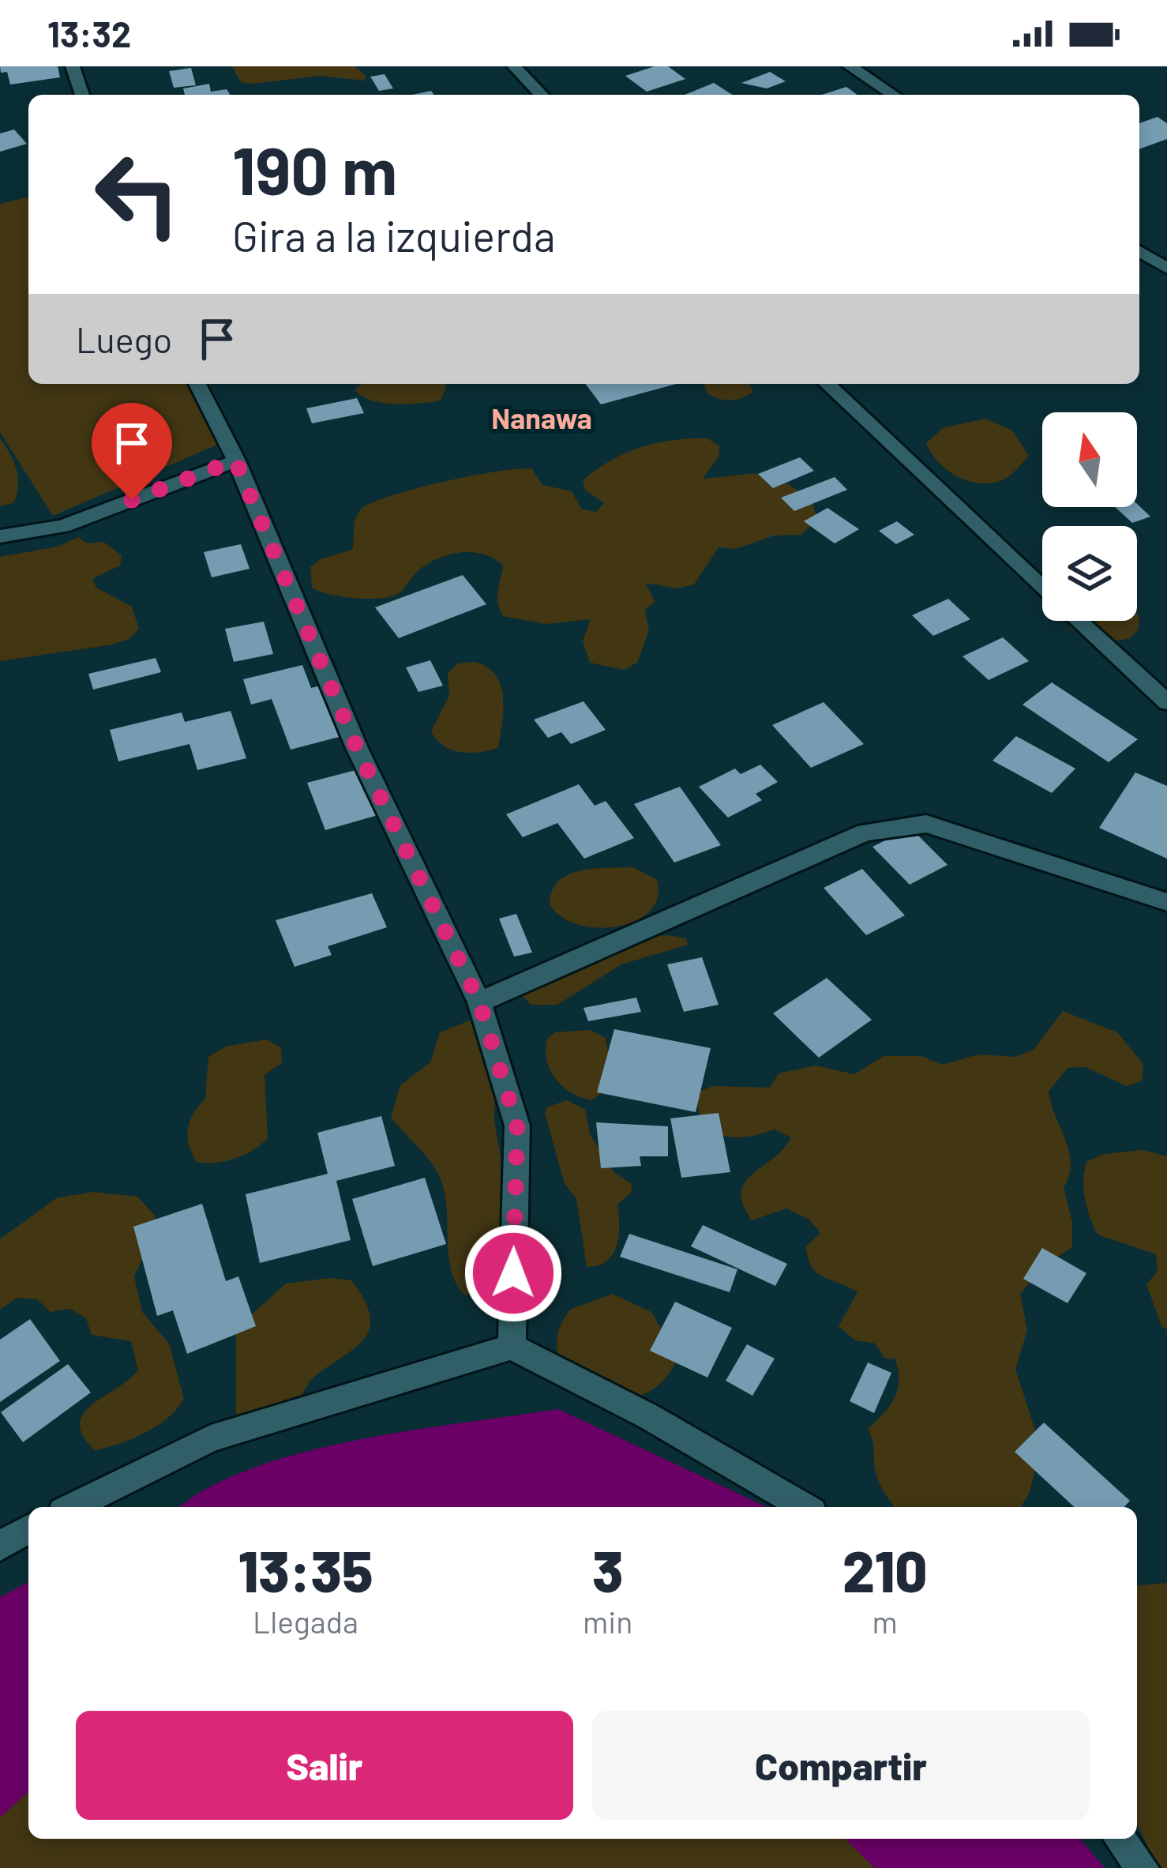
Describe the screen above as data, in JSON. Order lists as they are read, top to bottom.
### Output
{
  "districts": ["Nanawa"],
  "north": "top",
  "page": {
    "status": "13:32",
    "turn": ["190 m", "Gira a la izquierda"],
    "then": "Luego",
    "eta": [
      "13:35",
      "Llegada",
      "3",
      "min",
      "210",
      "m"
    ],
    "buttons": ["Salir", "Compartir"]
  }
}
